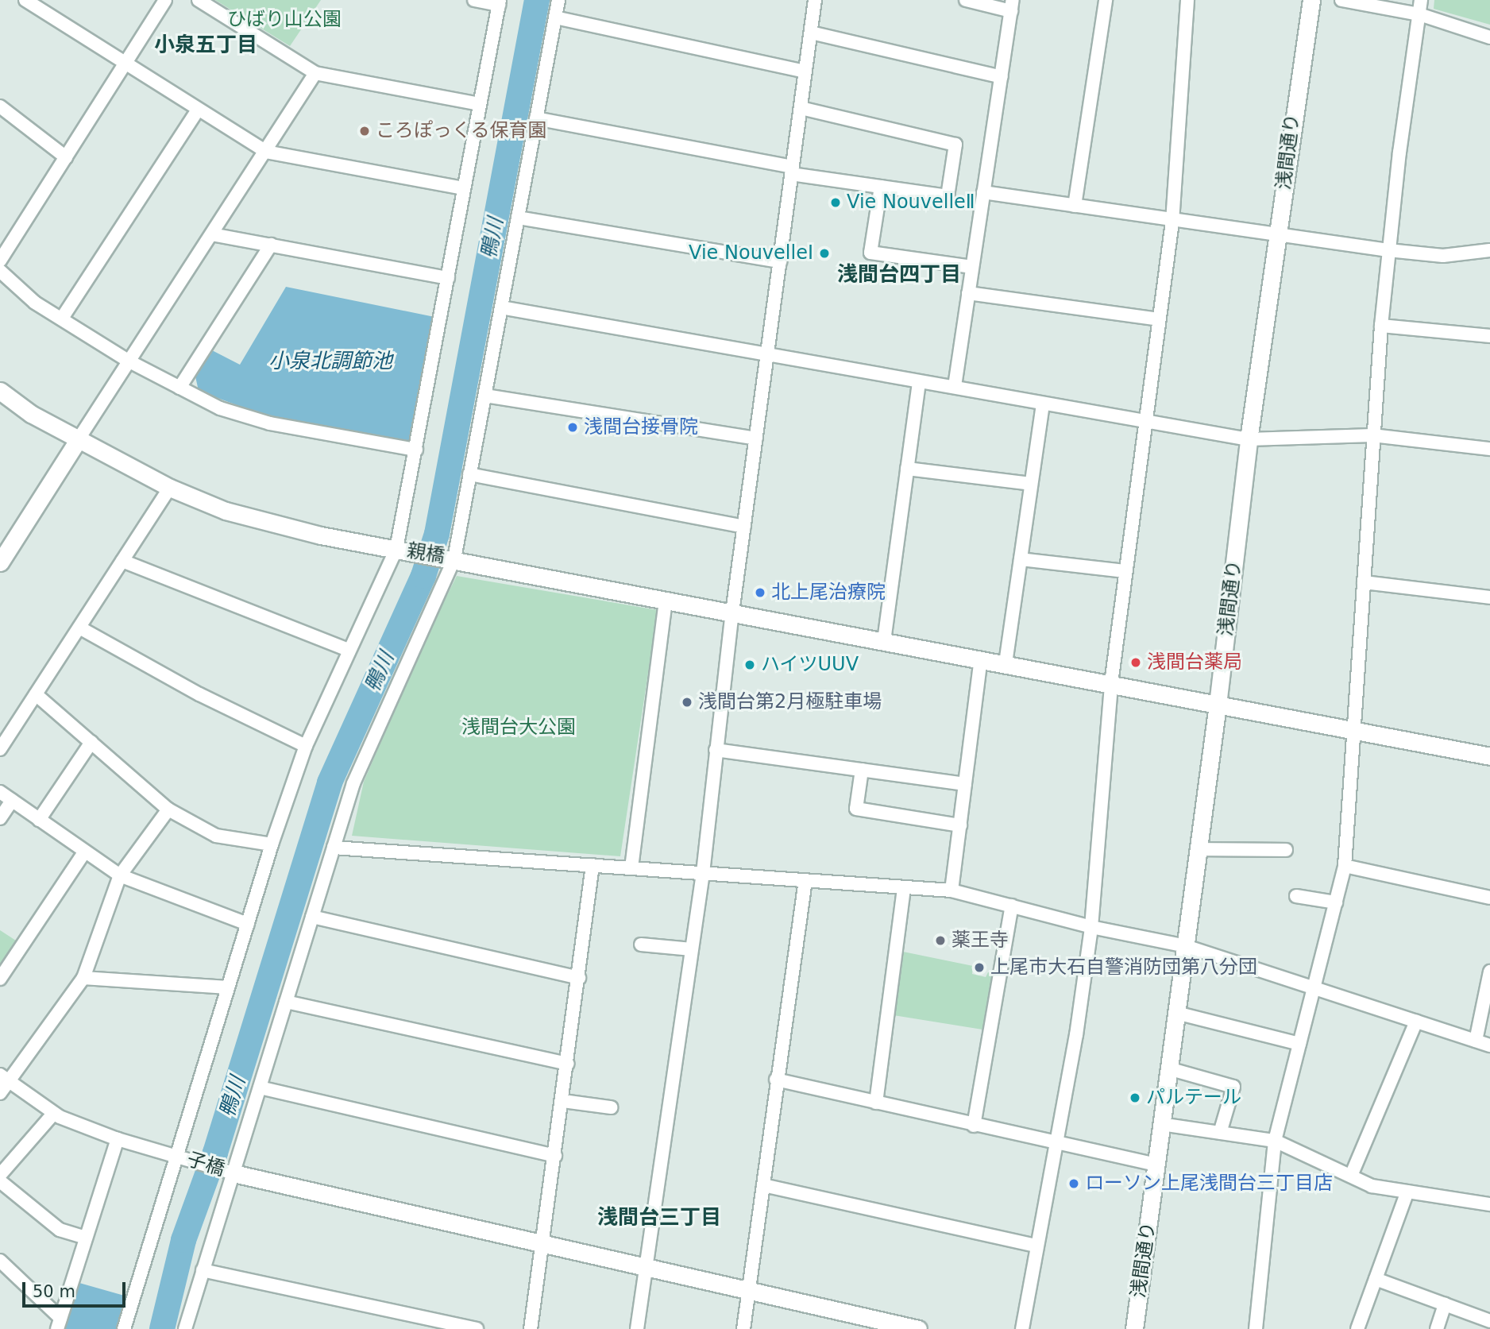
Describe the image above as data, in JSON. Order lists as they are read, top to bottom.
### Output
{
  "streets": {
    "street": ["浅間通り", "親橋", "子橋"]
  },
  "crossings": [
    ["浅間通り", "親橋"]
  ],
  "districts": ["小泉五丁目", "浅間台四丁目", "浅間台三丁目"],
  "water": ["鴨川", "小泉北調節池"],
  "parks": ["ひばり山公園", "浅間台大公園"],
  "places": [
    "ころぽっくる保育園",
    "Vie NouvelleⅡ",
    "Vie NouvelleⅠ",
    "浅間台接骨院",
    "北上尾治療院",
    "浅間台薬局",
    "ハイツUUⅤ",
    "浅間台第2月極駐車場",
    "薬王寺",
    "上尾市大石自警消防団第八分団",
    "パルテール",
    "ローソン上尾浅間台三丁目店"
  ],
  "scale_bar": "50 m"
}
